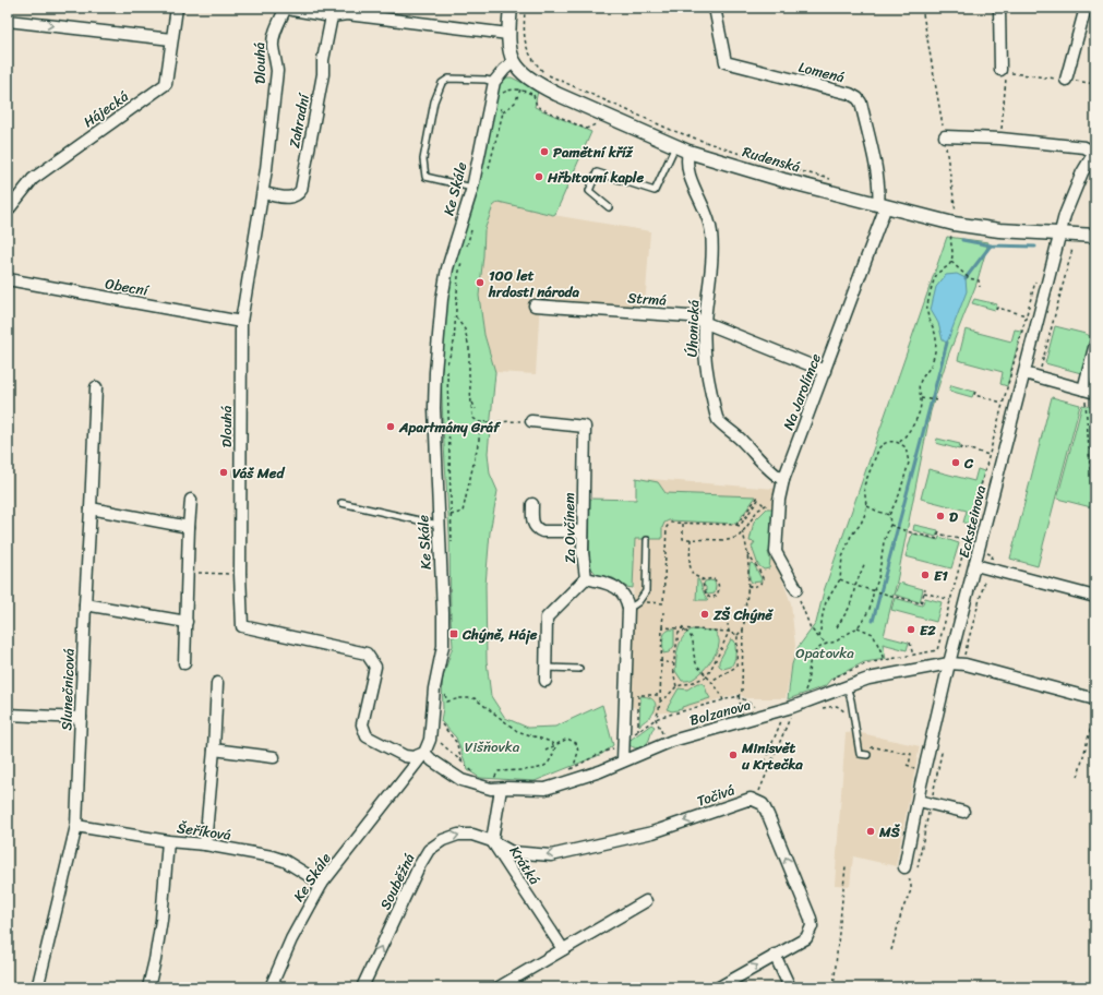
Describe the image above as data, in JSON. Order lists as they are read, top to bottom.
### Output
{
  "streets": {
    "street": [
      "Dlouhá",
      "Lomená",
      "Hájecká",
      "Zahradní",
      "Rudenská",
      "Ke Skále",
      "Obecní",
      "Strmá",
      "Úhonická",
      "Na Jarolímce",
      "Ecksteinova",
      "Za Ovčínem",
      "Slunečnicová",
      "Bolzanova",
      "Točivá",
      "Šeříková",
      "Krátká",
      "Souběžná"
    ]
  },
  "crossings": [
    ["Dlouhá", "Zahradní"],
    ["Dlouhá", "Ke Skále"],
    ["Dlouhá", "Obecní"],
    ["Dlouhá", "Bolzanova"],
    ["Lomená", "Rudenská"],
    ["Lomená", "Na Jarolímce"],
    ["Rudenská", "Úhonická"],
    ["Rudenská", "Na Jarolímce"],
    ["Rudenská", "Ecksteinova"],
    ["Ke Skále", "Bolzanova"],
    ["Ke Skále", "Šeříková"],
    ["Strmá", "Úhonická"],
    ["Strmá", "Na Jarolímce"],
    ["Úhonická", "Na Jarolímce"],
    ["Ecksteinova", "Bolzanova"],
    ["Za Ovčínem", "Bolzanova"],
    ["Slunečnicová", "Šeříková"],
    ["Bolzanova", "Krátká"],
    ["Točivá", "Krátká"],
    ["Točivá", "Souběžná"],
    ["Krátká", "Souběžná"]
  ],
  "one_way": ["Souběžná"],
  "parks": ["Opatovka", "Višňovka"],
  "places": {
    "other": [
      "Pamětní kříž",
      "Hřbitovní kaple",
      "100 let hrdosti národa",
      "Apartmány Gráf",
      "C",
      "Váš Med",
      "D",
      "E1",
      "ZŠ Chýně",
      "E2",
      "Minisvět u Krtečka",
      "MŠ"
    ],
    "transit": ["Chýně, Háje"]
  }
}
